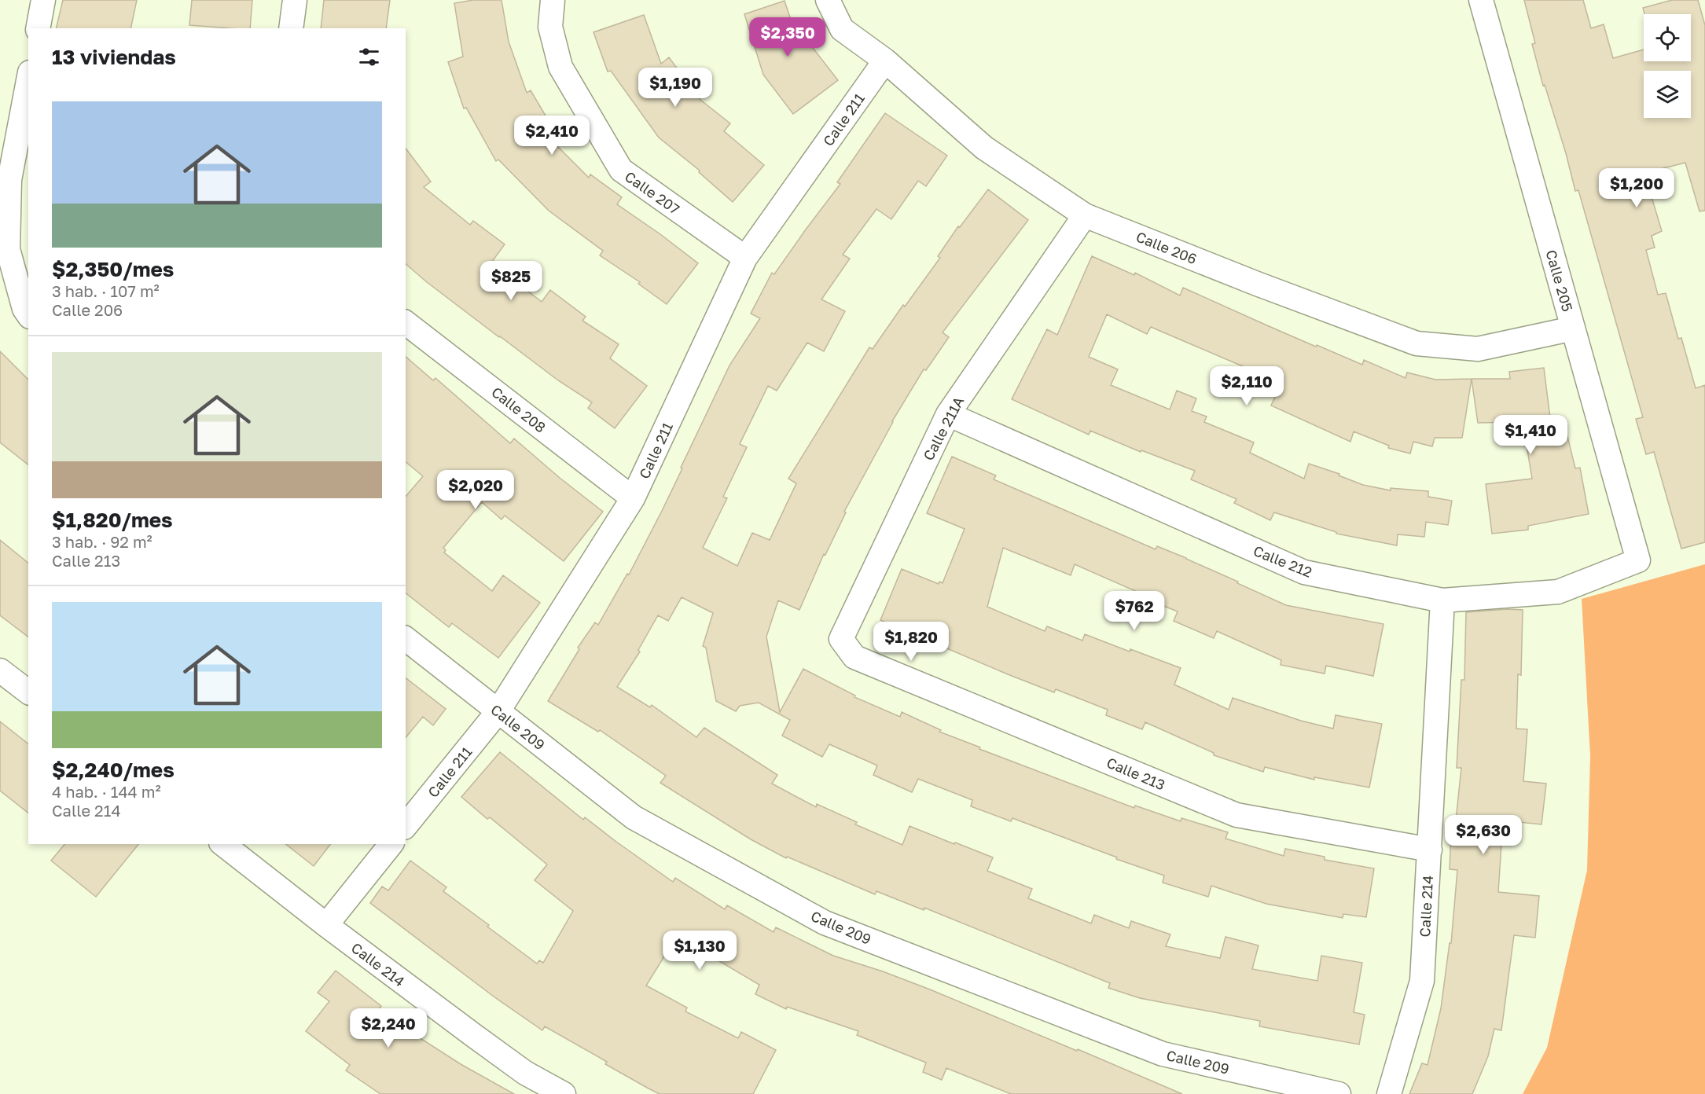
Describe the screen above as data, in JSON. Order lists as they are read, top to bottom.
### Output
{
  "streets": {
    "street": [
      "Calle 211",
      "Calle 207",
      "Calle 206",
      "Calle 205",
      "Calle 208",
      "Calle 211A",
      "Calle 212",
      "Calle 209",
      "Calle 213",
      "Calle 214"
    ]
  },
  "crossings": [
    ["Calle 211", "Calle 207"],
    ["Calle 211", "Calle 206"],
    ["Calle 211", "Calle 208"],
    ["Calle 211", "Calle 209"],
    ["Calle 206", "Calle 205"],
    ["Calle 206", "Calle 211A"],
    ["Calle 205", "Calle 212"],
    ["Calle 211A", "Calle 212"],
    ["Calle 211A", "Calle 213"],
    ["Calle 212", "Calle 214"],
    ["Calle 213", "Calle 214"]
  ],
  "page": {
    "price": [
      "$2,350",
      "$1,190",
      "$2,410",
      "$1,200",
      "$825",
      "$2,110",
      "$1,410",
      "$2,020",
      "$762",
      "$1,820",
      "$2,630",
      "$1,130",
      "$2,240"
    ],
    "heading": "13 viviendas",
    "list": [
      {
        "name": "$2,350/mes",
        "note": "3 hab. · 107 m² · Calle 206"
      },
      {
        "name": "$1,820/mes",
        "note": "3 hab. · 92 m² · Calle 213"
      },
      {
        "name": "$2,240/mes",
        "note": "4 hab. · 144 m² · Calle 214"
      }
    ]
  }
}
